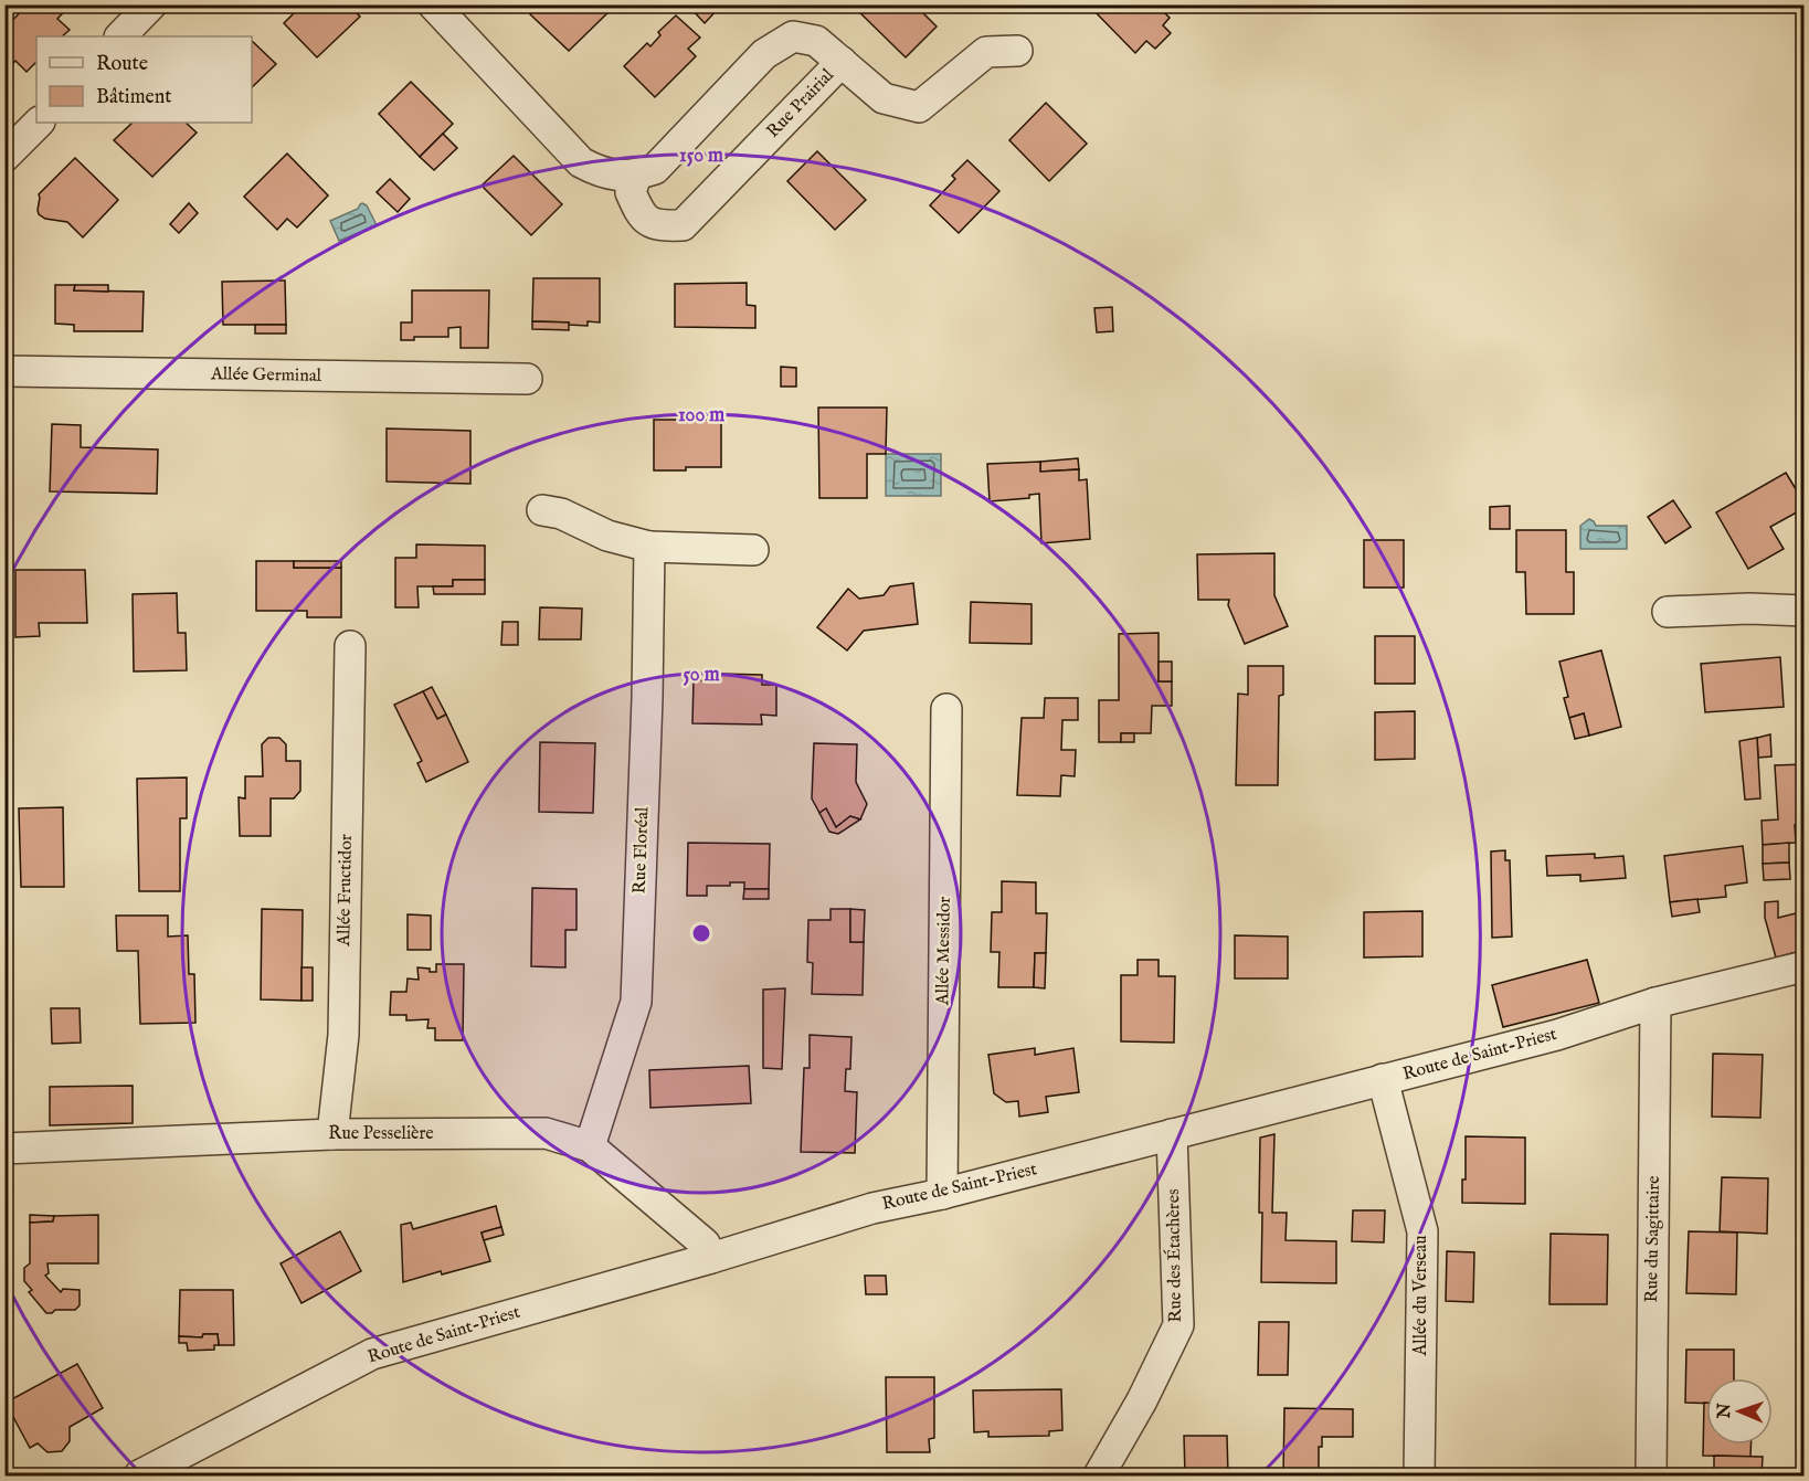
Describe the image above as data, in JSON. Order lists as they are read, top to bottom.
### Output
{
  "streets": {
    "street": [
      "Rue Prairial",
      "Allée Germinal",
      "Rue Floréal",
      "Allée Fructidor",
      "Allée Messidor",
      "Route de Saint-Priest",
      "Rue Pesselière",
      "Rue du Sagittaire",
      "Rue des Étachères",
      "Allée du Verseau"
    ]
  },
  "crossings": [
    ["Rue Floréal", "Rue Pesselière"],
    ["Allée Fructidor", "Rue Pesselière"],
    ["Allée Messidor", "Route de Saint-Priest"],
    ["Route de Saint-Priest", "Rue Pesselière"],
    ["Route de Saint-Priest", "Rue du Sagittaire"],
    ["Route de Saint-Priest", "Rue des Étachères"],
    ["Route de Saint-Priest", "Allée du Verseau"]
  ],
  "legend": ["Route", "Bâtiment"],
  "north": "left",
  "rings": ["150 m", "100 m", "50 m"]
}
